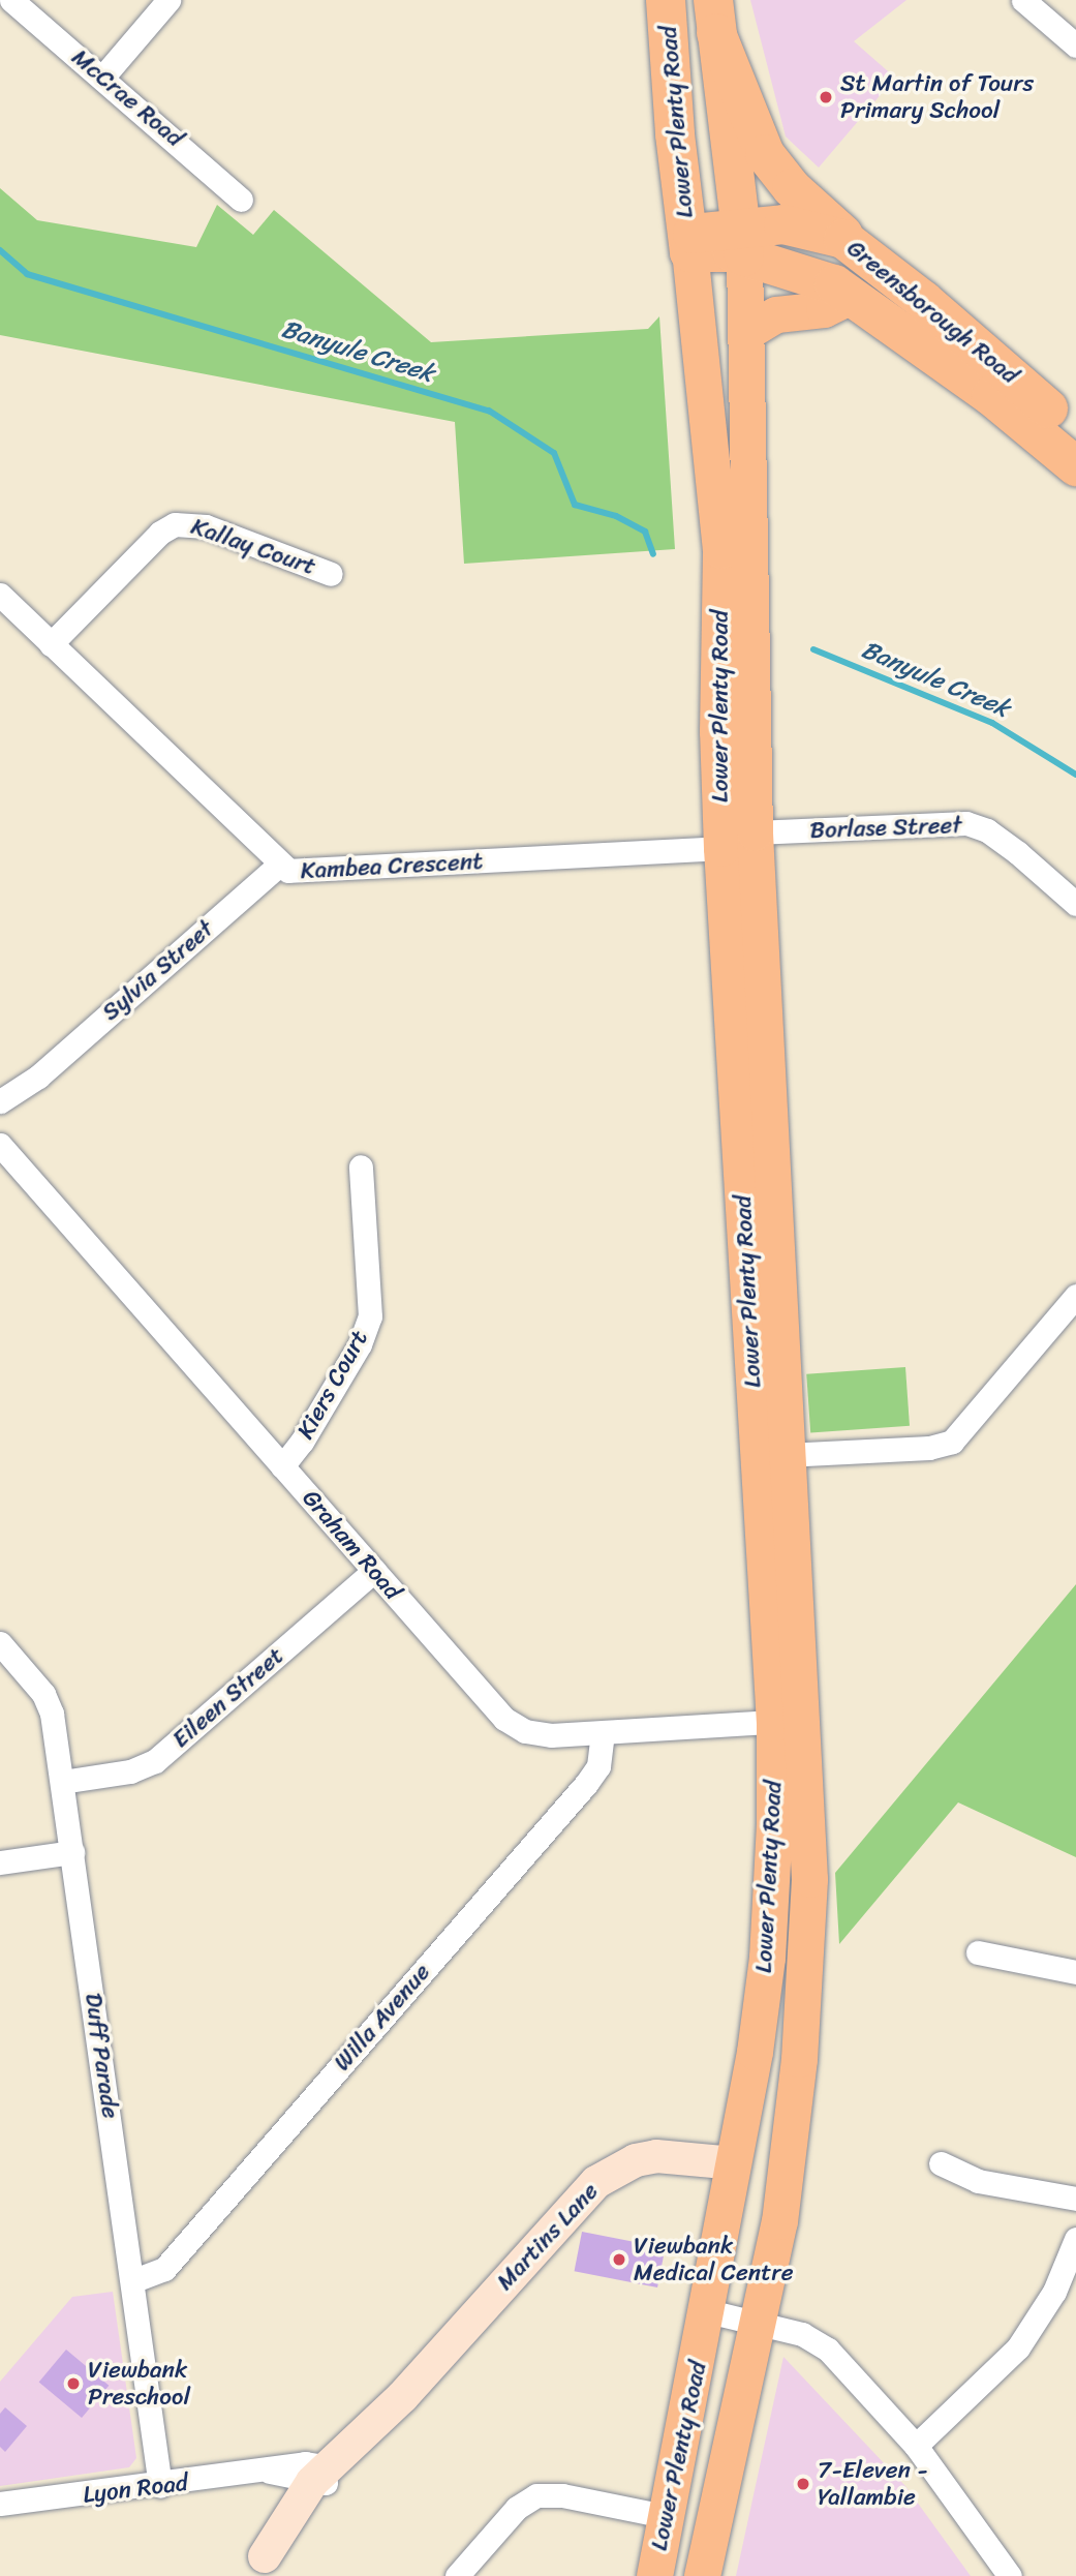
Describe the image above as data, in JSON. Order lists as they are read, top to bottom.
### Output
{
  "streets": {
    "highway": ["Lower Plenty Road", "Greensborough Road"],
    "street": [
      "McCrae Road",
      "Kallay Court",
      "Borlase Street",
      "Kambea Crescent",
      "Sylvia Street",
      "Kiers Court",
      "Graham Road",
      "Eileen Street",
      "Willa Avenue",
      "Duff Parade",
      "Martins Lane",
      "Lyon Road"
    ]
  },
  "crossings": [
    ["Lower Plenty Road", "Greensborough Road"],
    ["Lower Plenty Road", "Borlase Street"],
    ["Lower Plenty Road", "Kambea Crescent"],
    ["Lower Plenty Road", "Graham Road"],
    ["Lower Plenty Road", "Martins Lane"],
    ["Kallay Court", "Kambea Crescent"],
    ["Kambea Crescent", "Sylvia Street"],
    ["Kiers Court", "Graham Road"],
    ["Graham Road", "Eileen Street"],
    ["Graham Road", "Willa Avenue"],
    ["Eileen Street", "Duff Parade"],
    ["Willa Avenue", "Duff Parade"],
    ["Duff Parade", "Lyon Road"],
    ["Martins Lane", "Lyon Road"]
  ],
  "water": ["Banyule Creek"],
  "places": [
    "St Martin of Tours Primary School",
    "Viewbank Medical Centre",
    "Viewbank Preschool",
    "7-Eleven - Yallambie"
  ]
}
